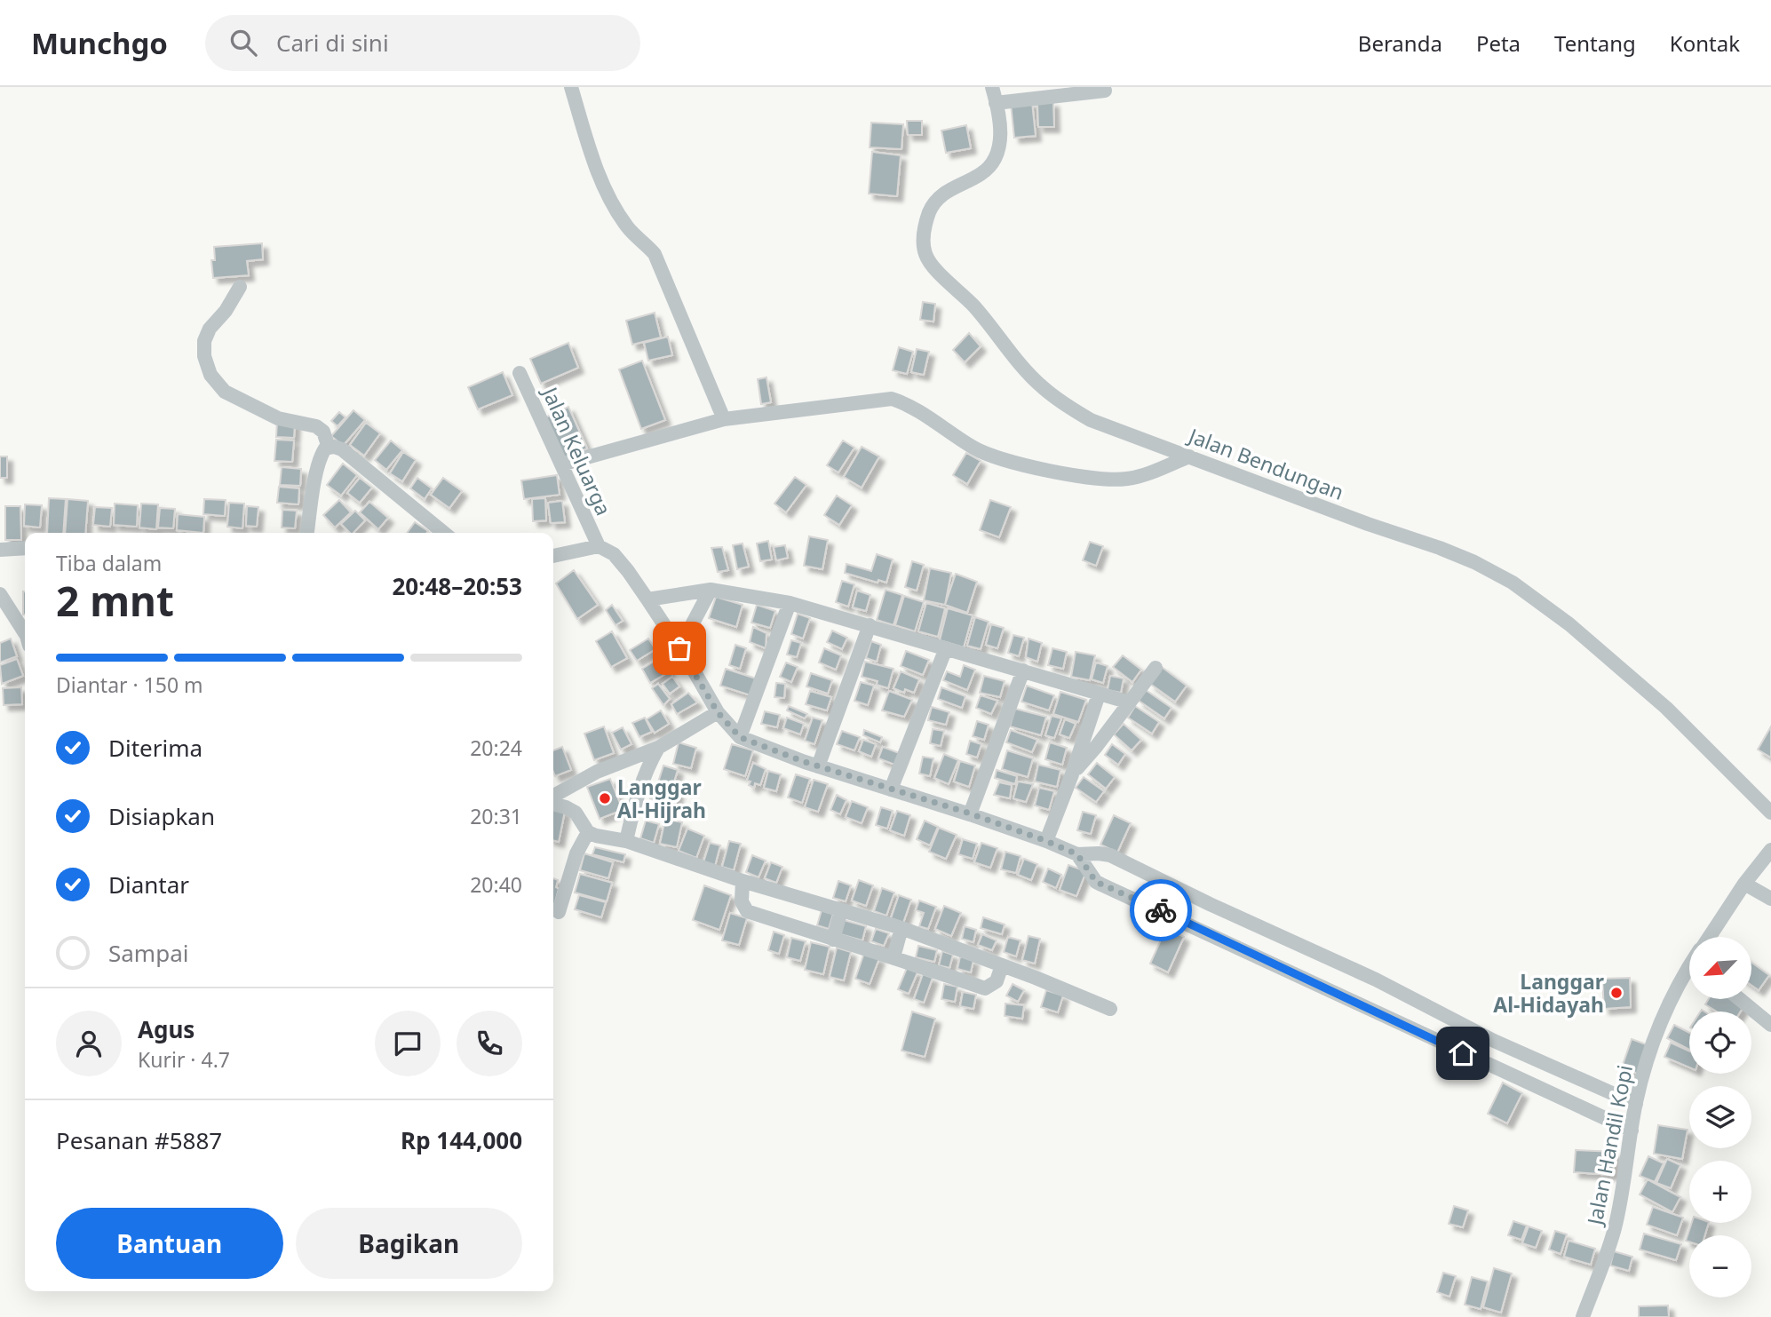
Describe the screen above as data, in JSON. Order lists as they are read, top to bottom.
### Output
{
  "streets": {
    "street": ["Jalan Keluarga", "Jalan Bendungan", "Jalan Handil Kopi"]
  },
  "places": ["Langgar Al-Hijrah", "Langgar Al-Hidayah"],
  "north": "bottom left",
  "page": {
    "header": "Munchgo",
    "search": "Cari di sini",
    "nav": [
      "Beranda",
      "Peta",
      "Tentang",
      "Kontak"
    ],
    "heading": ["2 mnt", "Tiba dalam", "20:48–20:53"],
    "panel": [
      "Agus",
      "Kurir · 4.7",
      "Pesanan #5887",
      "Rp 144,000"
    ],
    "bar": "Diantar · 150 m",
    "list": [
      ["Diterima", "20:24"],
      ["Disiapkan", "20:31"],
      ["Diantar", "20:40"],
      "Sampai"
    ],
    "map_buttons": ["+", "−"],
    "buttons": ["Bantuan", "Bagikan"]
  }
}
